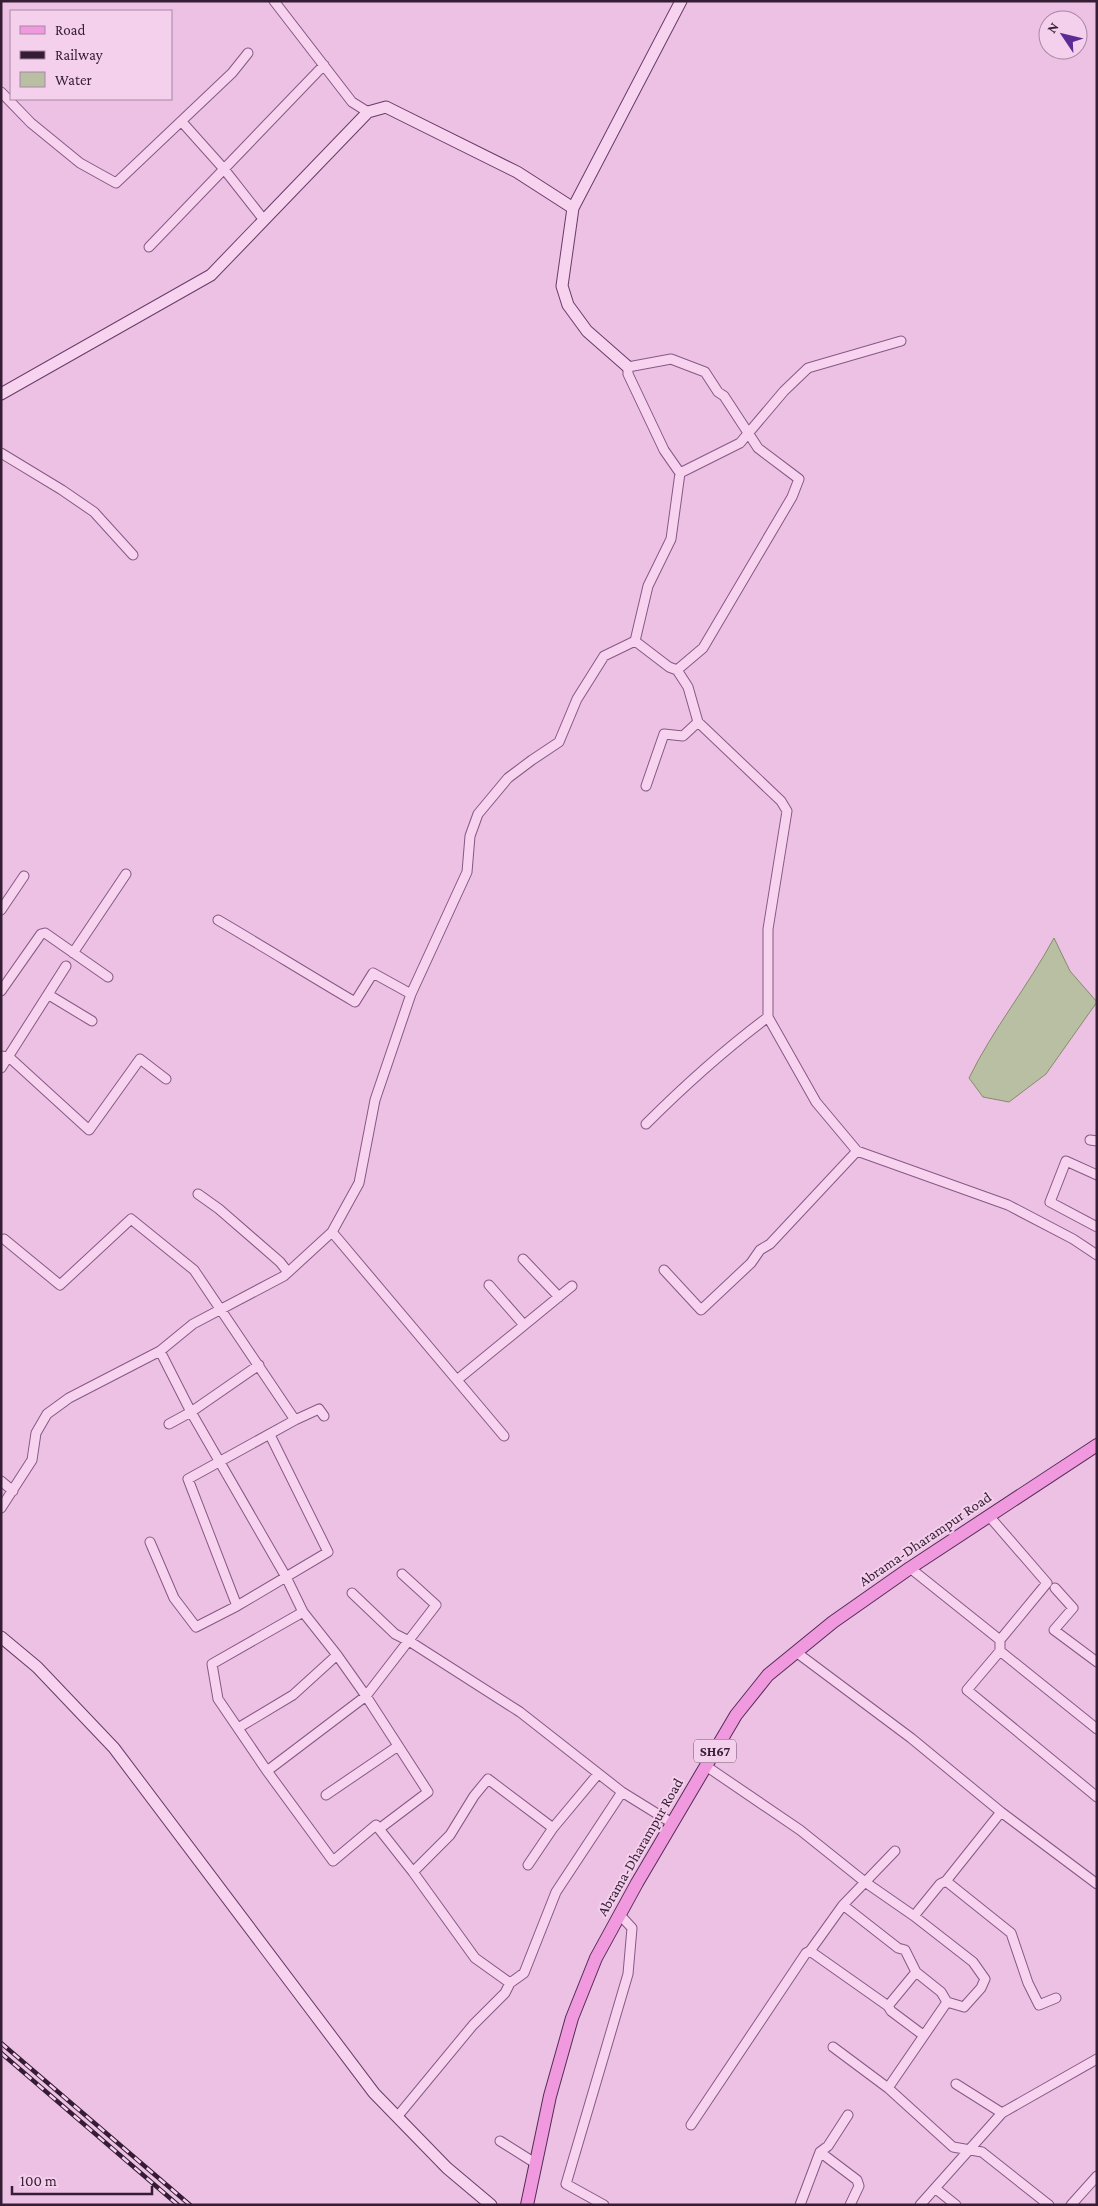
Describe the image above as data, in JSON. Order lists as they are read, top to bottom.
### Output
{
  "streets": {
    "main road": ["Abrama-Dharampur Road", "SH67"]
  },
  "legend": ["Road", "Railway", "Water"],
  "scale_bar": "100 m",
  "north": "top left"
}
